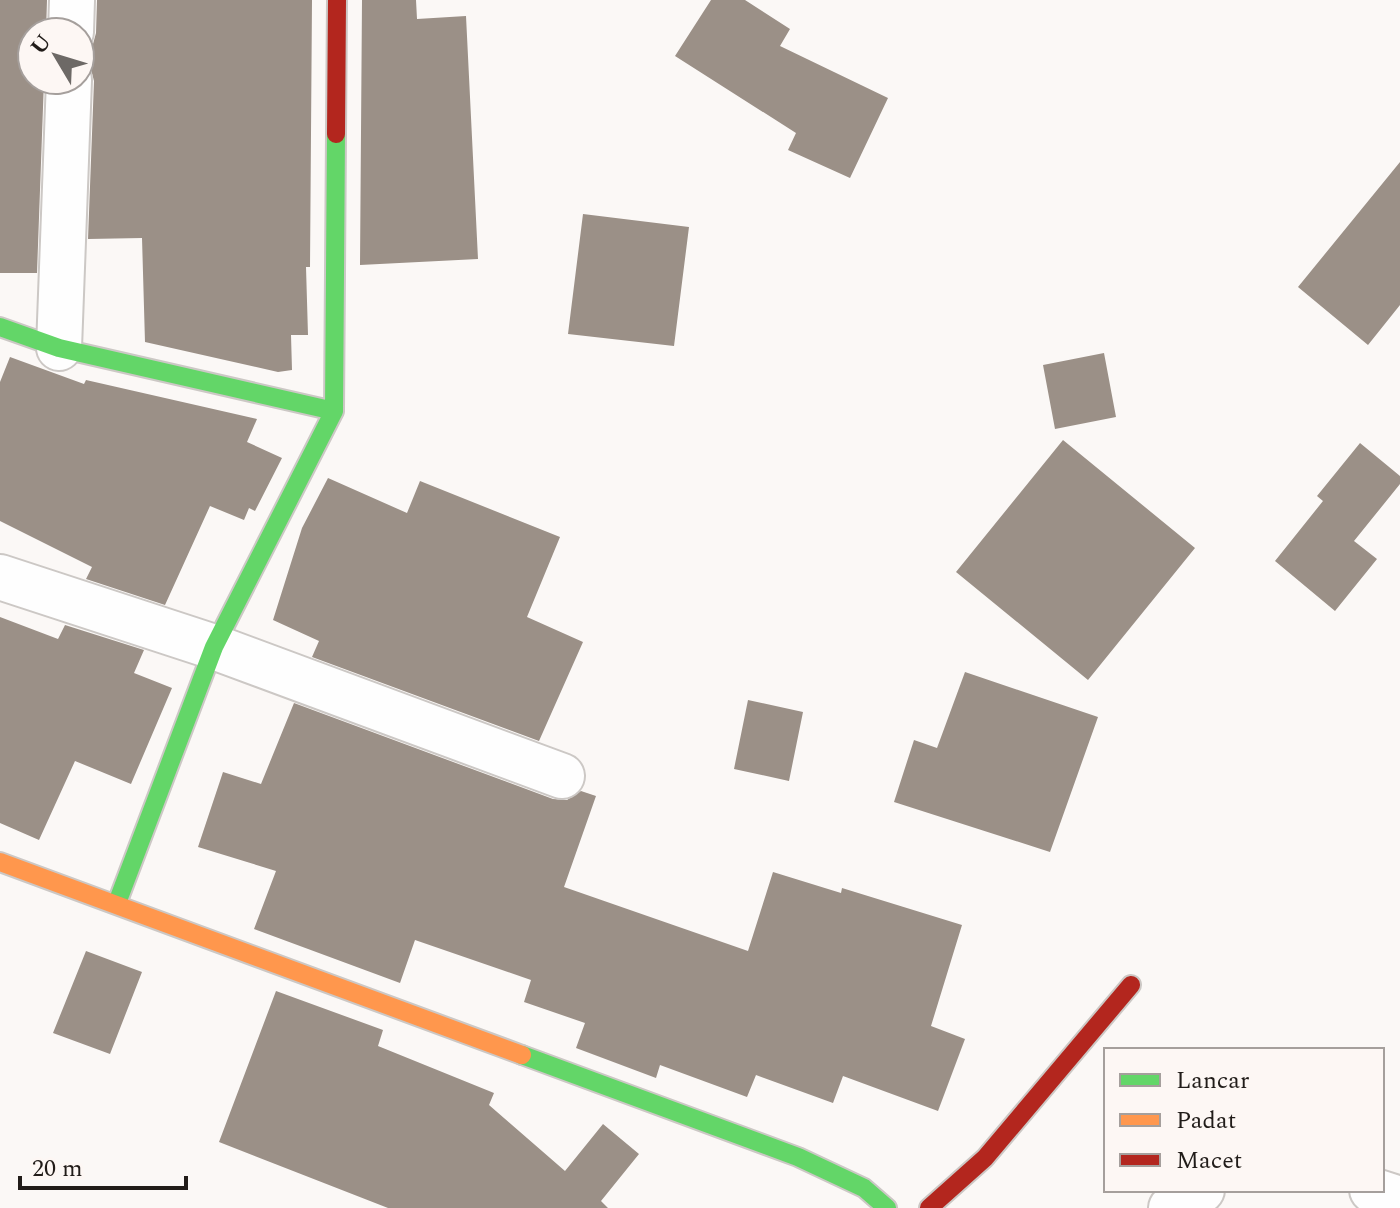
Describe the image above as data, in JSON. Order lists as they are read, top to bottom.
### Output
{
  "legend": ["Lancar", "Padat", "Macet"],
  "scale_bar": "20 m",
  "north": "top left"
}
